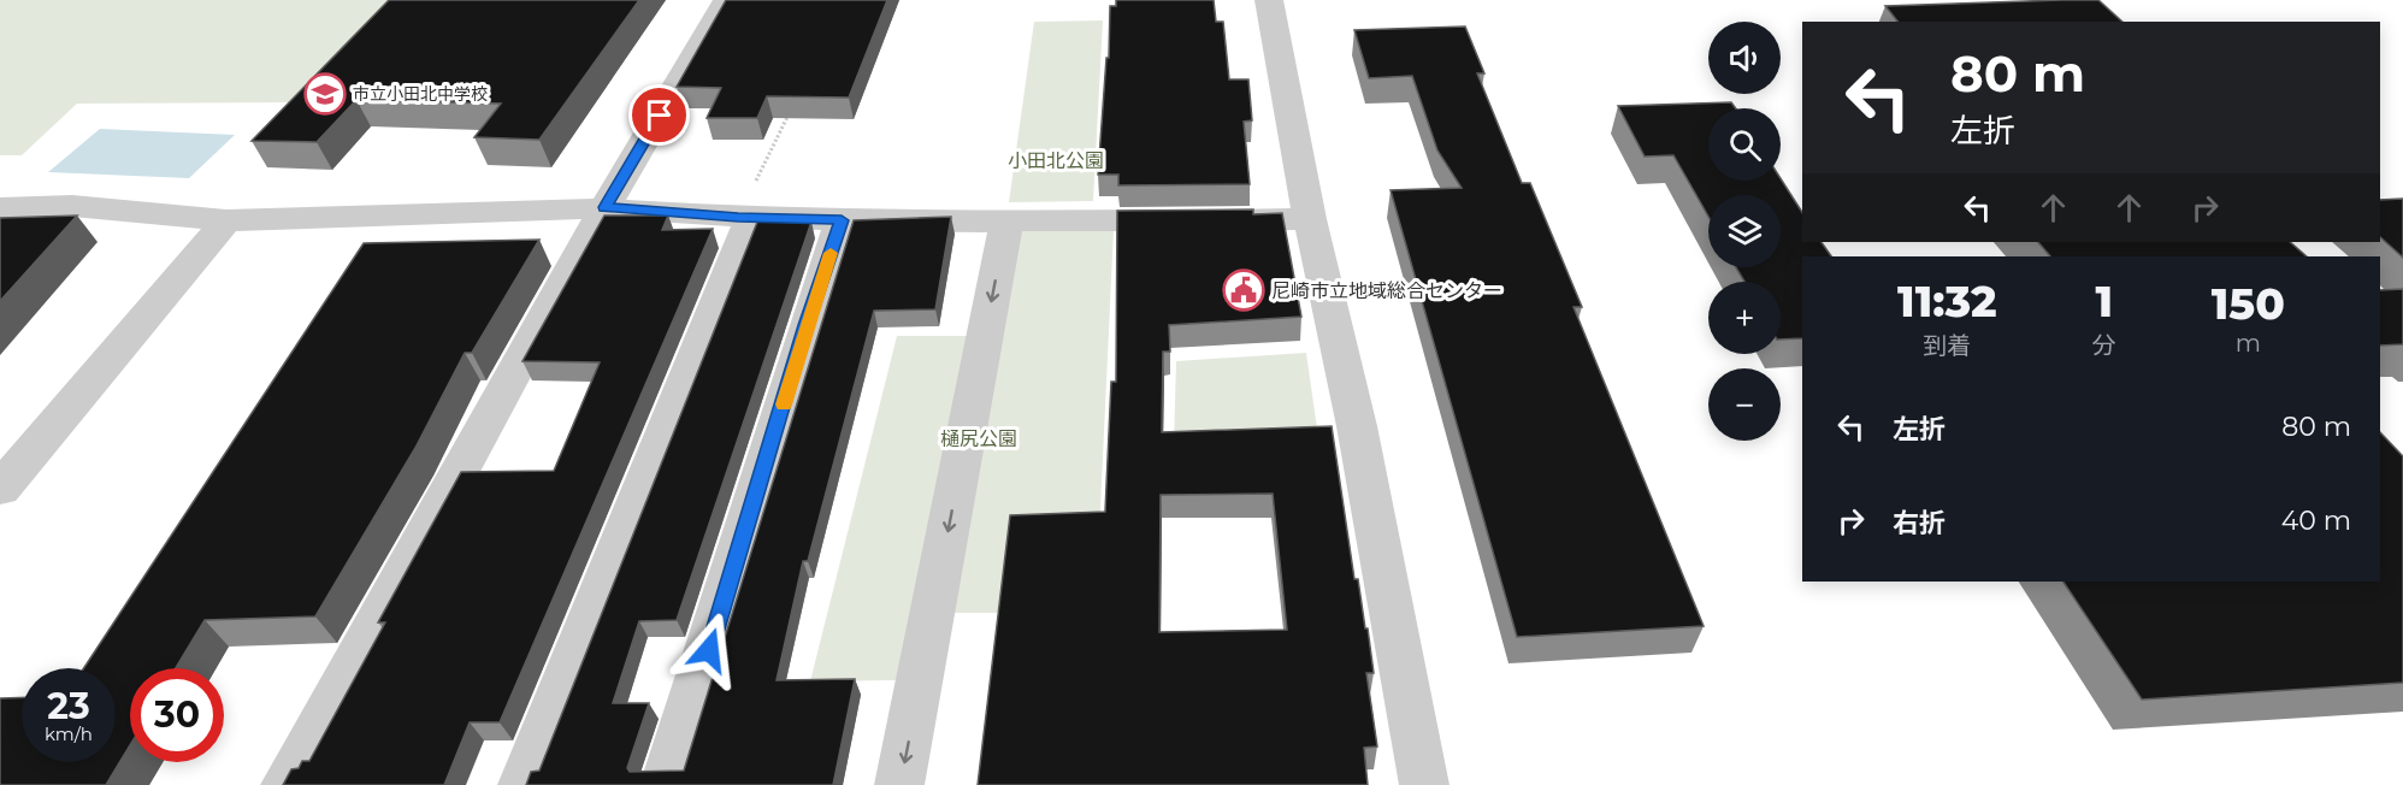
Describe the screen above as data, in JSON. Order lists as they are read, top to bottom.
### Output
{
  "parks": ["小田北公園", "樋尻公園"],
  "places": {
    "school or university": ["市立小田北中学校"],
    "public building": ["尼崎市立地域総合センター"]
  },
  "page": {
    "map_buttons": ["+", "−"],
    "turn": ["80 m", "左折"],
    "eta": [
      "11:32",
      "到着",
      "1",
      "分",
      "150",
      "m"
    ],
    "list": [
      {
        "name": "左折",
        "value": "80 m"
      },
      {
        "name": "右折",
        "value": "40 m"
      }
    ],
    "speed": "23 km/h",
    "limit": "30"
  }
}
